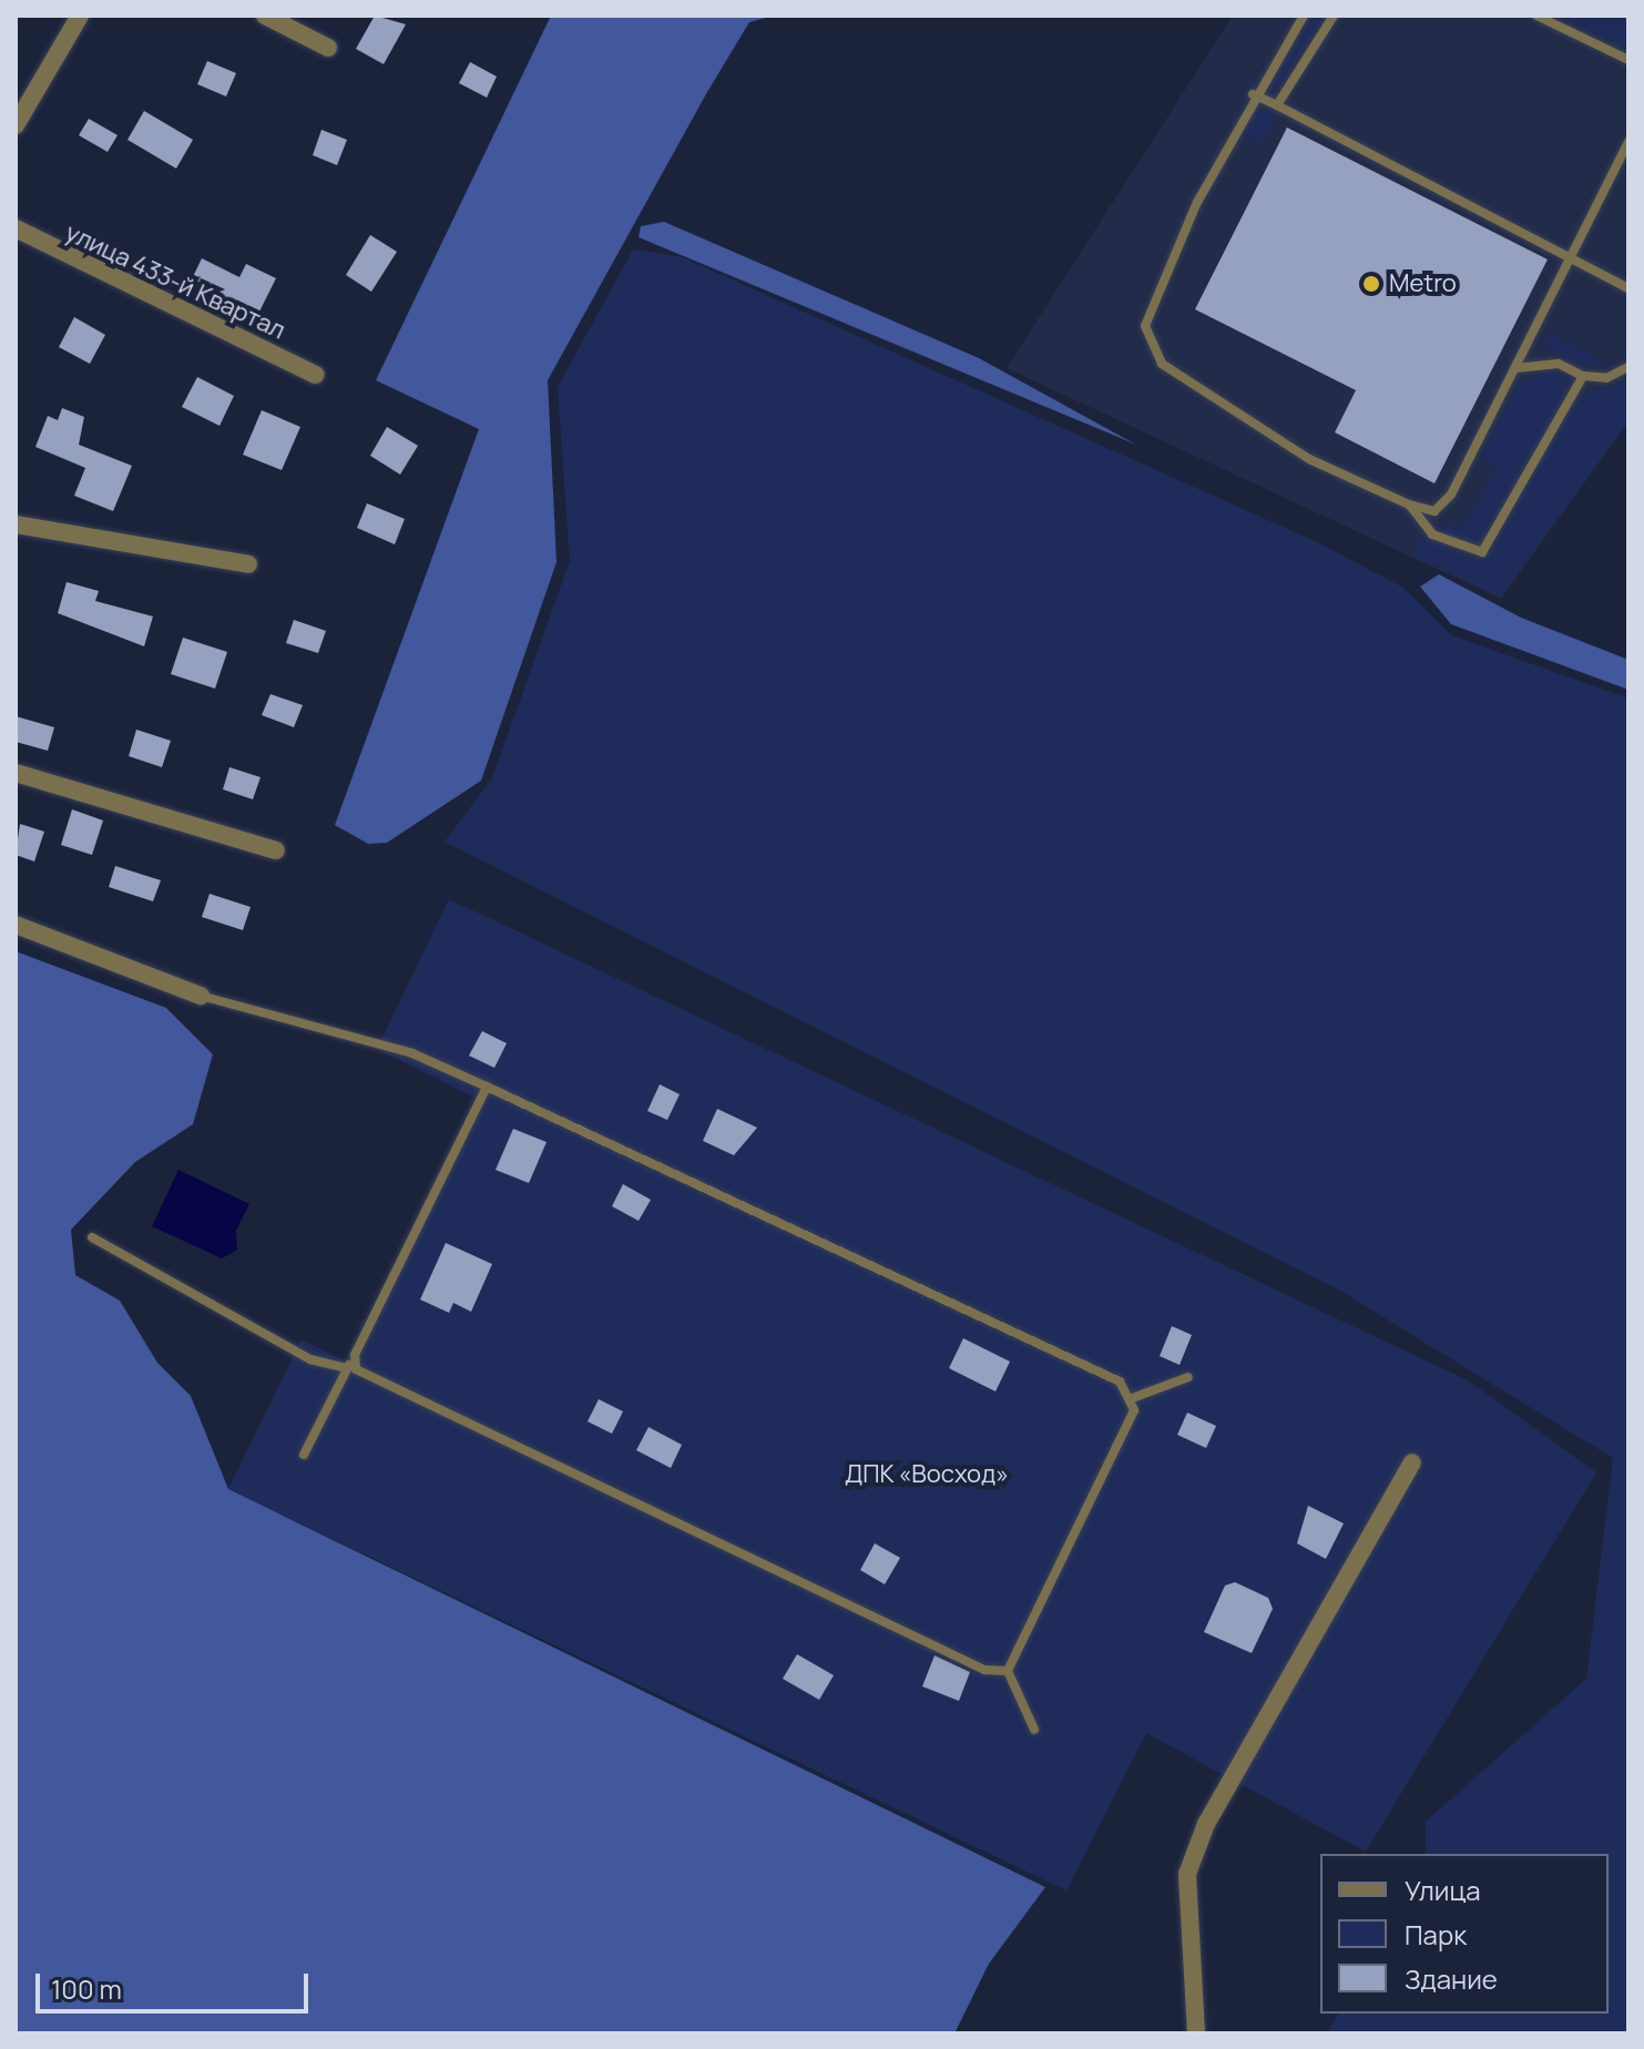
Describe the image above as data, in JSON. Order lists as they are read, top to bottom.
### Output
{
  "streets": {
    "street": ["улица 433-й Квартал"]
  },
  "parks": ["ДПК «Восход»"],
  "places": ["Metro"],
  "legend": ["Улица", "Парк", "Здание"],
  "scale_bar": "100 m"
}
